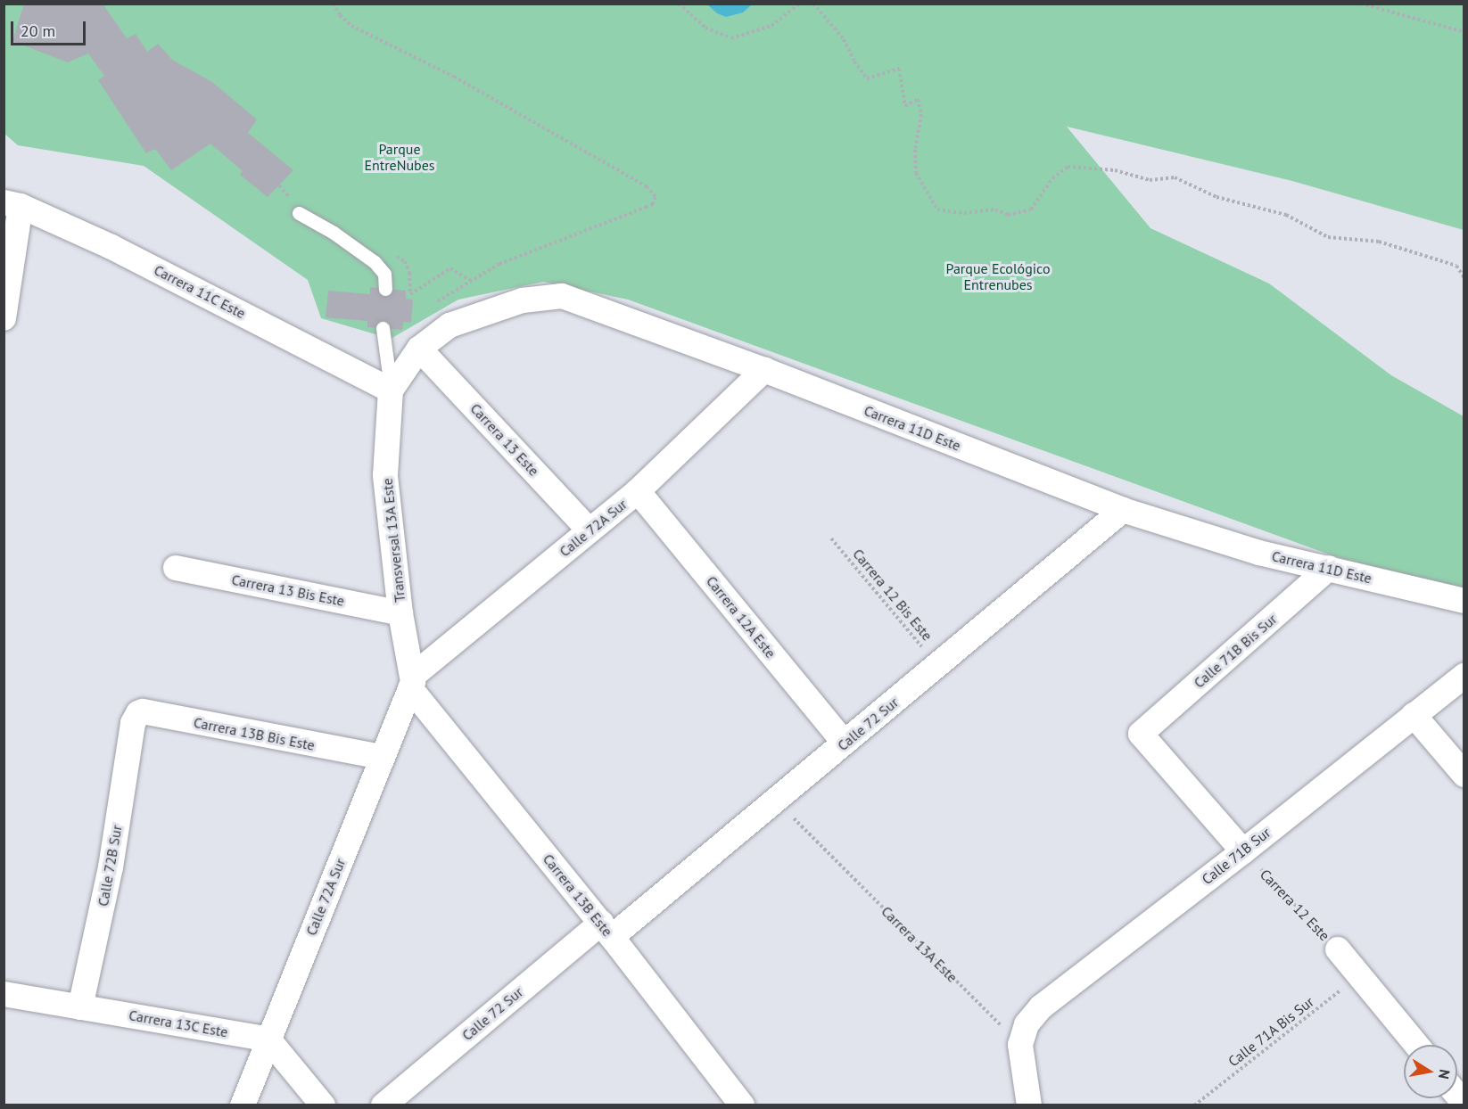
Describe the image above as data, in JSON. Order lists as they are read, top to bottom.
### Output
{
  "streets": {
    "street": [
      "Carrera 11C Este",
      "Carrera 11D Este",
      "Carrera 13 Este",
      "Calle 72A Sur",
      "Transversal 13A Este",
      "Carrera 13 Bis Este",
      "Carrera 12A Este",
      "Calle 71B Bis Sur",
      "Calle 72 Sur",
      "Carrera 13B Bis Este",
      "Calle 71B Sur",
      "Calle 72B Sur",
      "Carrera 13B Este",
      "Carrera 12 Este",
      "Carrera 13C Este"
    ],
    "path": ["Carrera 12 Bis Este", "Carrera 13A Este", "Calle 71A Bis Sur"]
  },
  "crossings": [
    ["Carrera 11C Este", "Carrera 11D Este"],
    ["Carrera 11C Este", "Transversal 13A Este"],
    ["Carrera 11D Este", "Carrera 13 Este"],
    ["Carrera 11D Este", "Calle 72A Sur"],
    ["Carrera 11D Este", "Transversal 13A Este"],
    ["Carrera 11D Este", "Calle 71B Bis Sur"],
    ["Carrera 11D Este", "Calle 72 Sur"],
    ["Carrera 13 Este", "Calle 72A Sur"],
    ["Calle 72A Sur", "Transversal 13A Este"],
    ["Calle 72A Sur", "Carrera 12A Este"],
    ["Calle 72A Sur", "Carrera 13B Bis Este"],
    ["Calle 72A Sur", "Carrera 13B Este"],
    ["Calle 72A Sur", "Carrera 13C Este"],
    ["Transversal 13A Este", "Carrera 13 Bis Este"],
    ["Transversal 13A Este", "Carrera 13B Este"],
    ["Carrera 12 Bis Este", "Calle 72 Sur"],
    ["Carrera 12A Este", "Calle 72 Sur"],
    ["Calle 71B Bis Sur", "Calle 71B Sur"],
    ["Calle 71B Bis Sur", "Carrera 12 Este"],
    ["Calle 72 Sur", "Carrera 13B Este"],
    ["Calle 72 Sur", "Carrera 13A Este"],
    ["Carrera 13B Bis Este", "Calle 72B Sur"],
    ["Calle 71B Sur", "Carrera 12 Este"],
    ["Calle 71B Sur", "Carrera 13A Este"],
    ["Calle 72B Sur", "Carrera 13C Este"],
    ["Carrera 12 Este", "Calle 71A Bis Sur"]
  ],
  "parks": ["Parque EntreNubes", "Parque Ecológico Entrenubes"],
  "scale_bar": "20 m",
  "north": "right"
}
